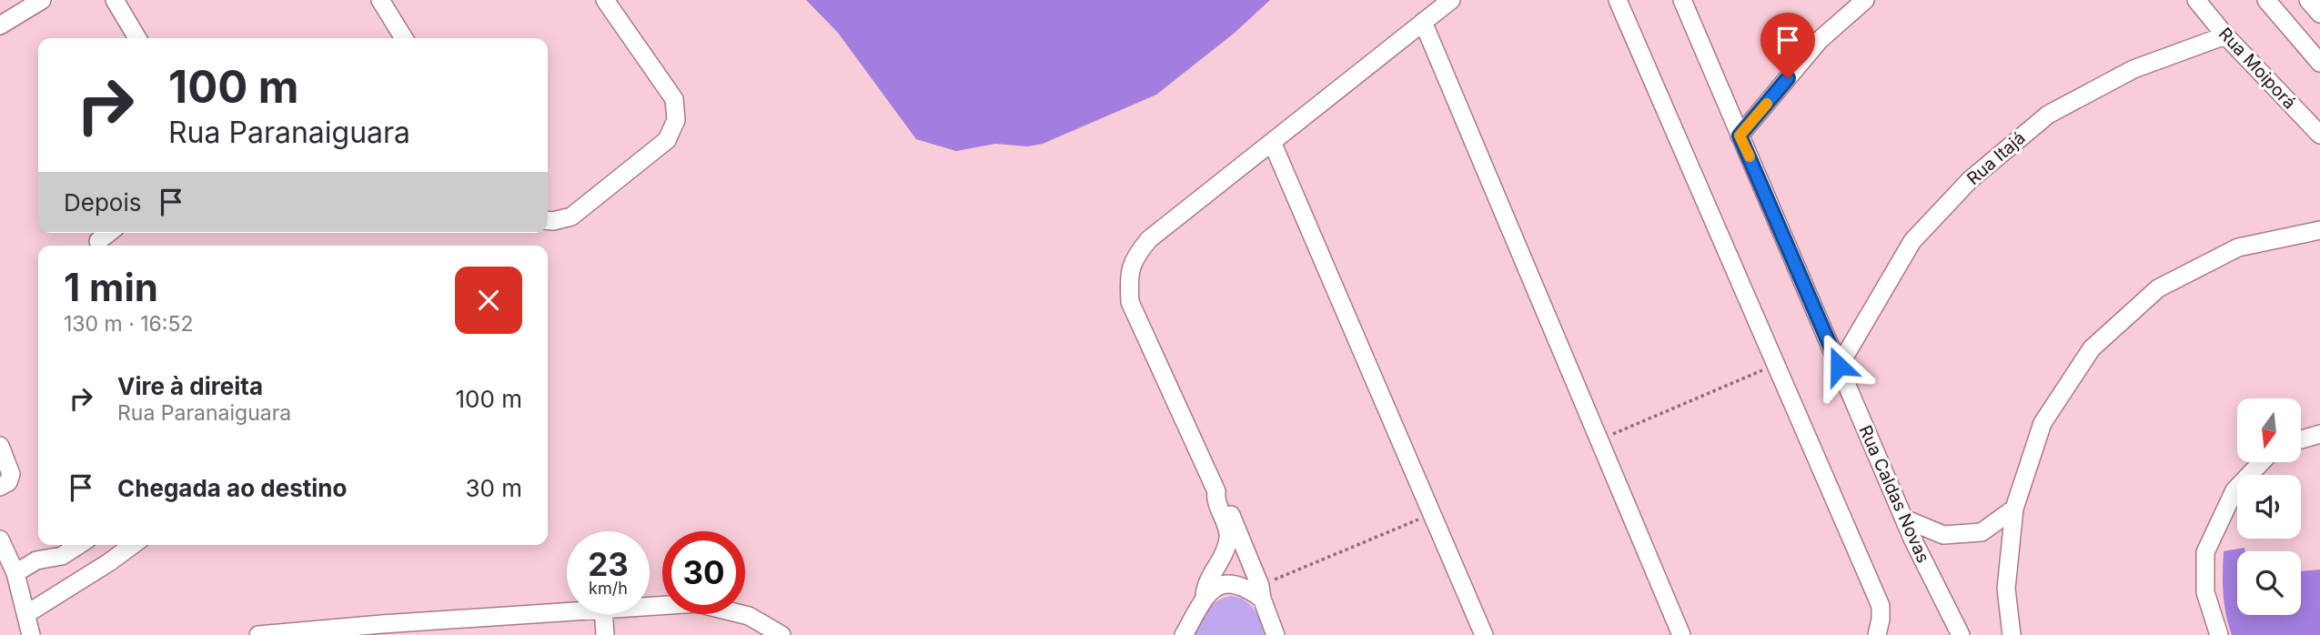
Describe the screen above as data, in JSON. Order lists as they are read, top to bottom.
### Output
{
  "streets": {
    "street": ["Rua Moiporá", "Rua Itajá", "Rua Caldas Novas"]
  },
  "crossings": [
    ["Rua Moiporá", "Rua Itajá"],
    ["Rua Itajá", "Rua Caldas Novas"]
  ],
  "north": "bottom",
  "page": {
    "turn": ["100 m", "Rua Paranaiguara"],
    "then": "Depois",
    "heading": ["1 min", "130 m · 16:52"],
    "list": [
      {
        "name": "Vire à direita",
        "note": "Rua Paranaiguara",
        "value": "100 m"
      },
      {
        "name": "Chegada ao destino",
        "value": "30 m"
      }
    ],
    "speed": "23 km/h",
    "limit": "30"
  }
}
